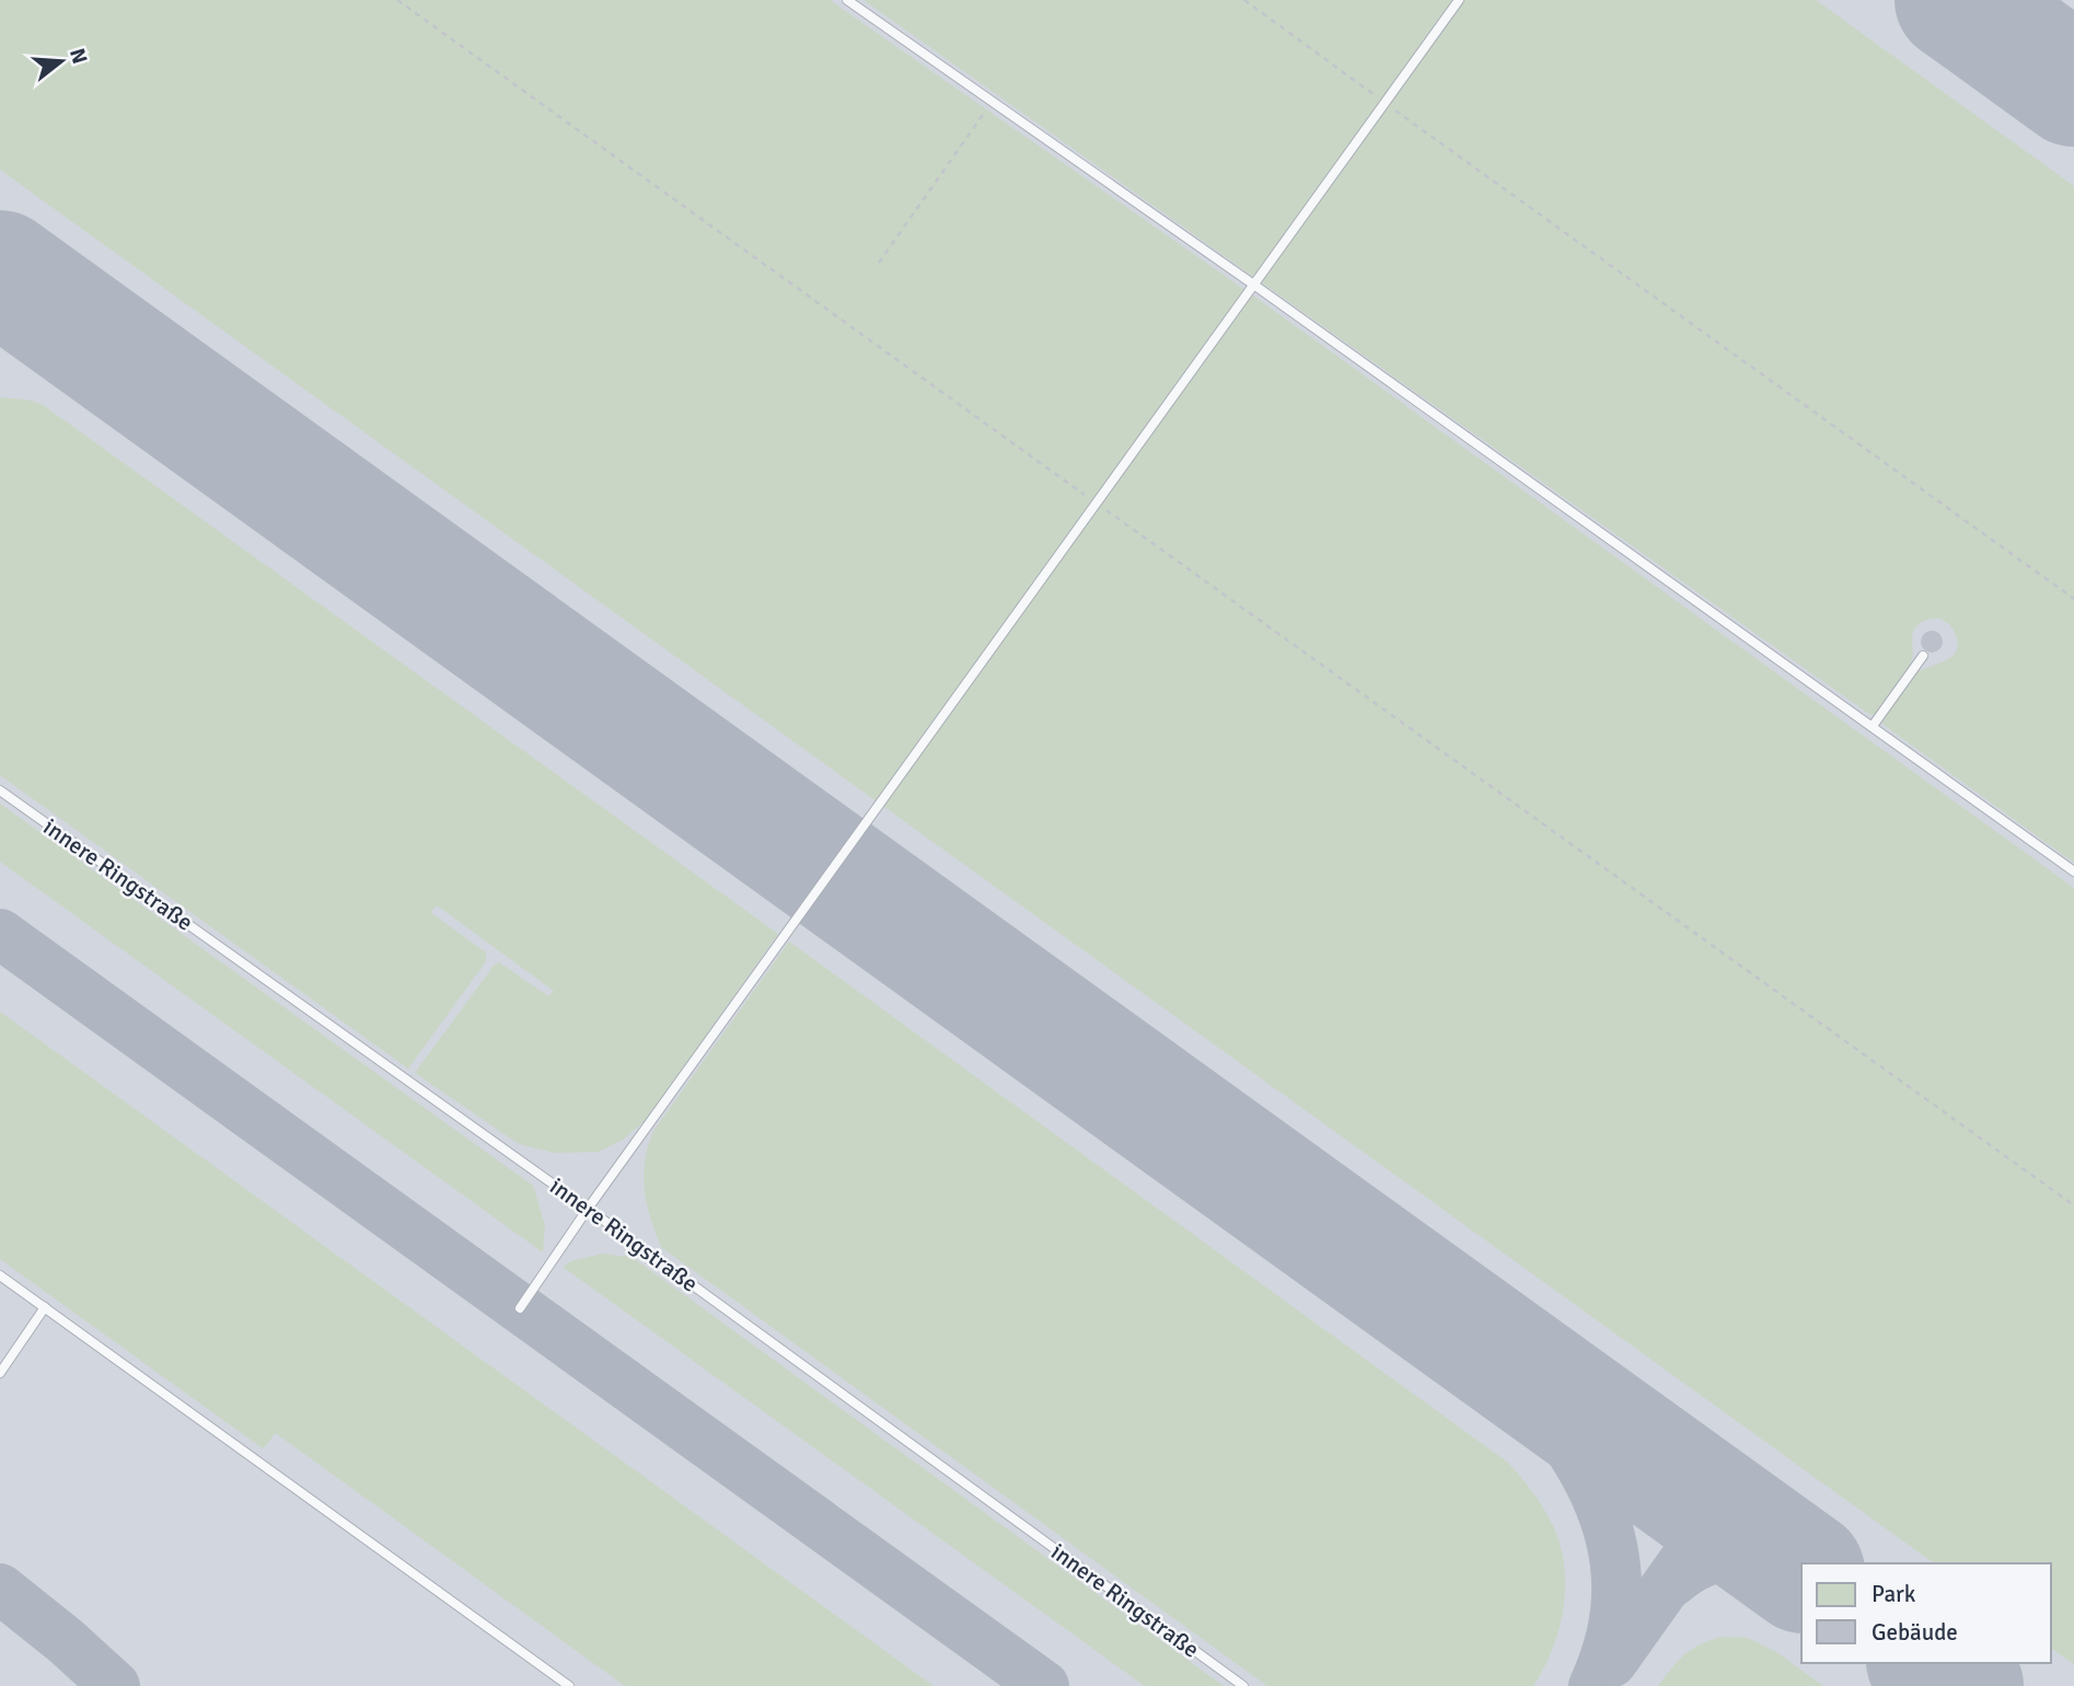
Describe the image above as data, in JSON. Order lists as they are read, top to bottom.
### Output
{
  "streets": {
    "lane": ["innere Ringstraße"]
  },
  "legend": ["Park", "Gebäude"],
  "north": "right"
}
